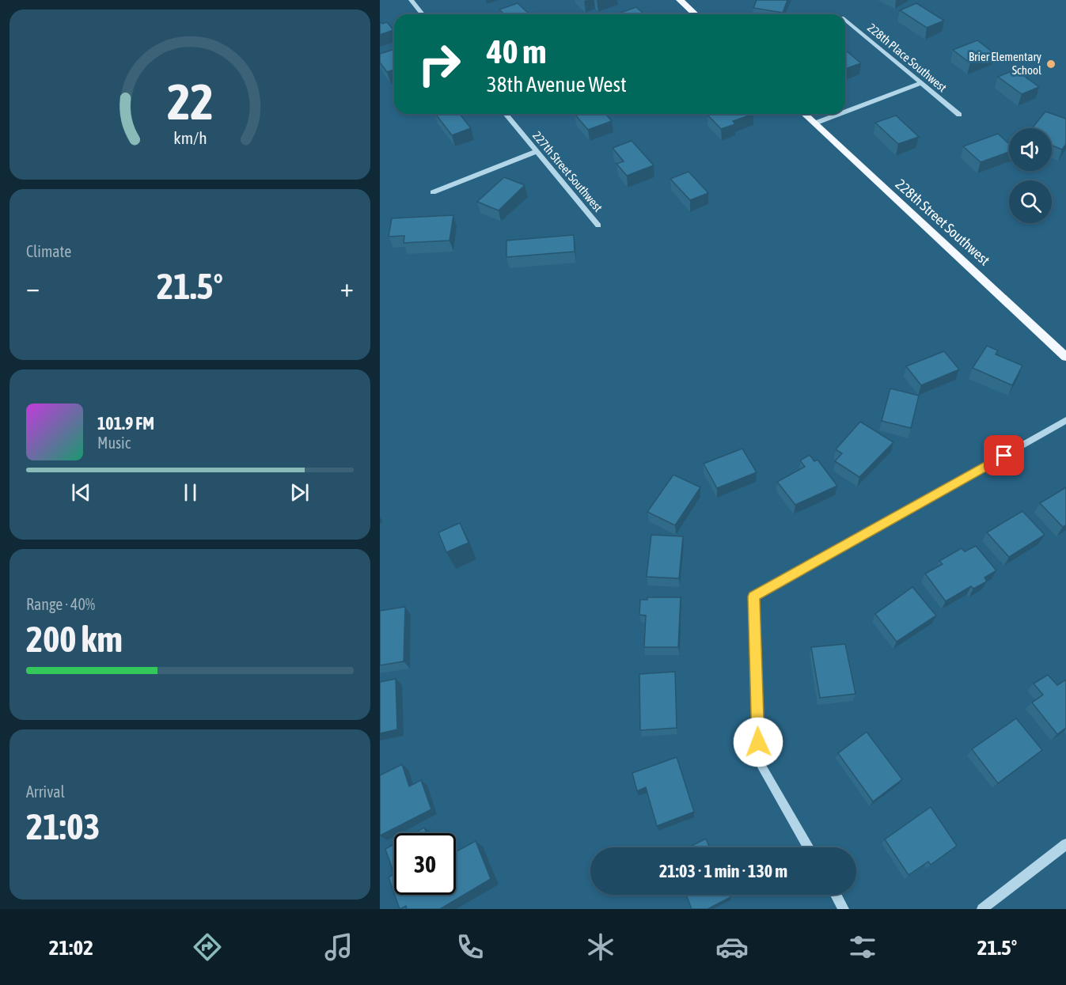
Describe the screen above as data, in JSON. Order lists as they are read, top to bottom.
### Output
{
  "streets": {
    "main road": ["228th Street Southwest"],
    "street": ["228th Place Southwest", "227th Street Southwest"]
  },
  "places": ["Brier Elementary School"],
  "page": {
    "turn": ["40 m", "38th Avenue West"],
    "tile": [
      "Climate",
      ["Range · 40%", "200 km"],
      ["Arrival", "21:03"]
    ],
    "heat": ["−", "21.5°", "+"],
    "song": ["101.9 FM", "Music"],
    "limit": "30",
    "trip": "21:03 · 1 min · 130 m",
    "tabs": ["21:02", "21.5°"],
    "gauge": ["22", "km/h"]
  }
}
